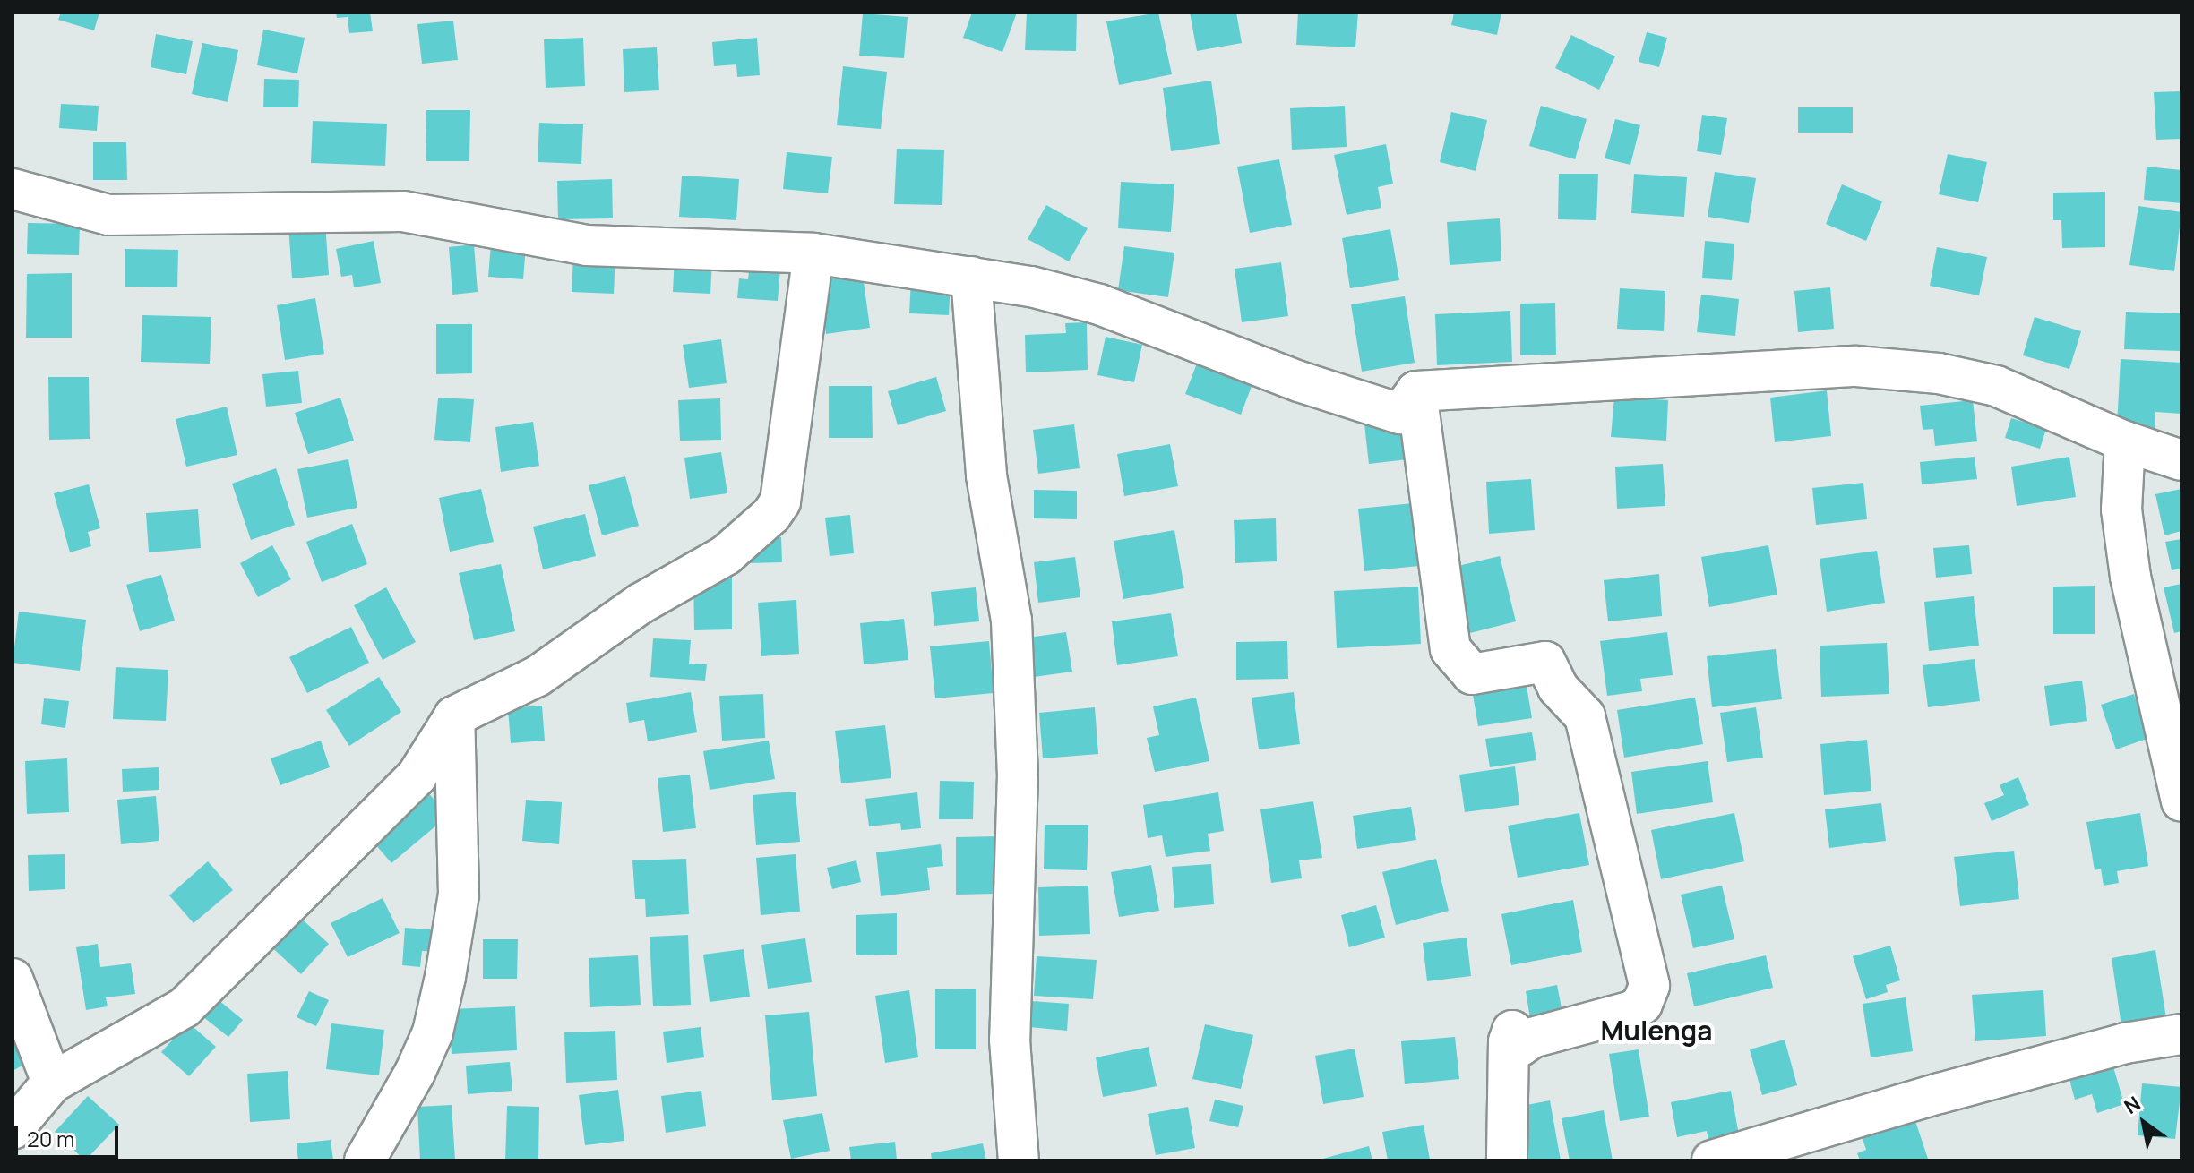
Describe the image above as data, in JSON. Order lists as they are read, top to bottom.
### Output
{
  "districts": ["Mulenga"],
  "scale_bar": "20 m",
  "north": "top left"
}
